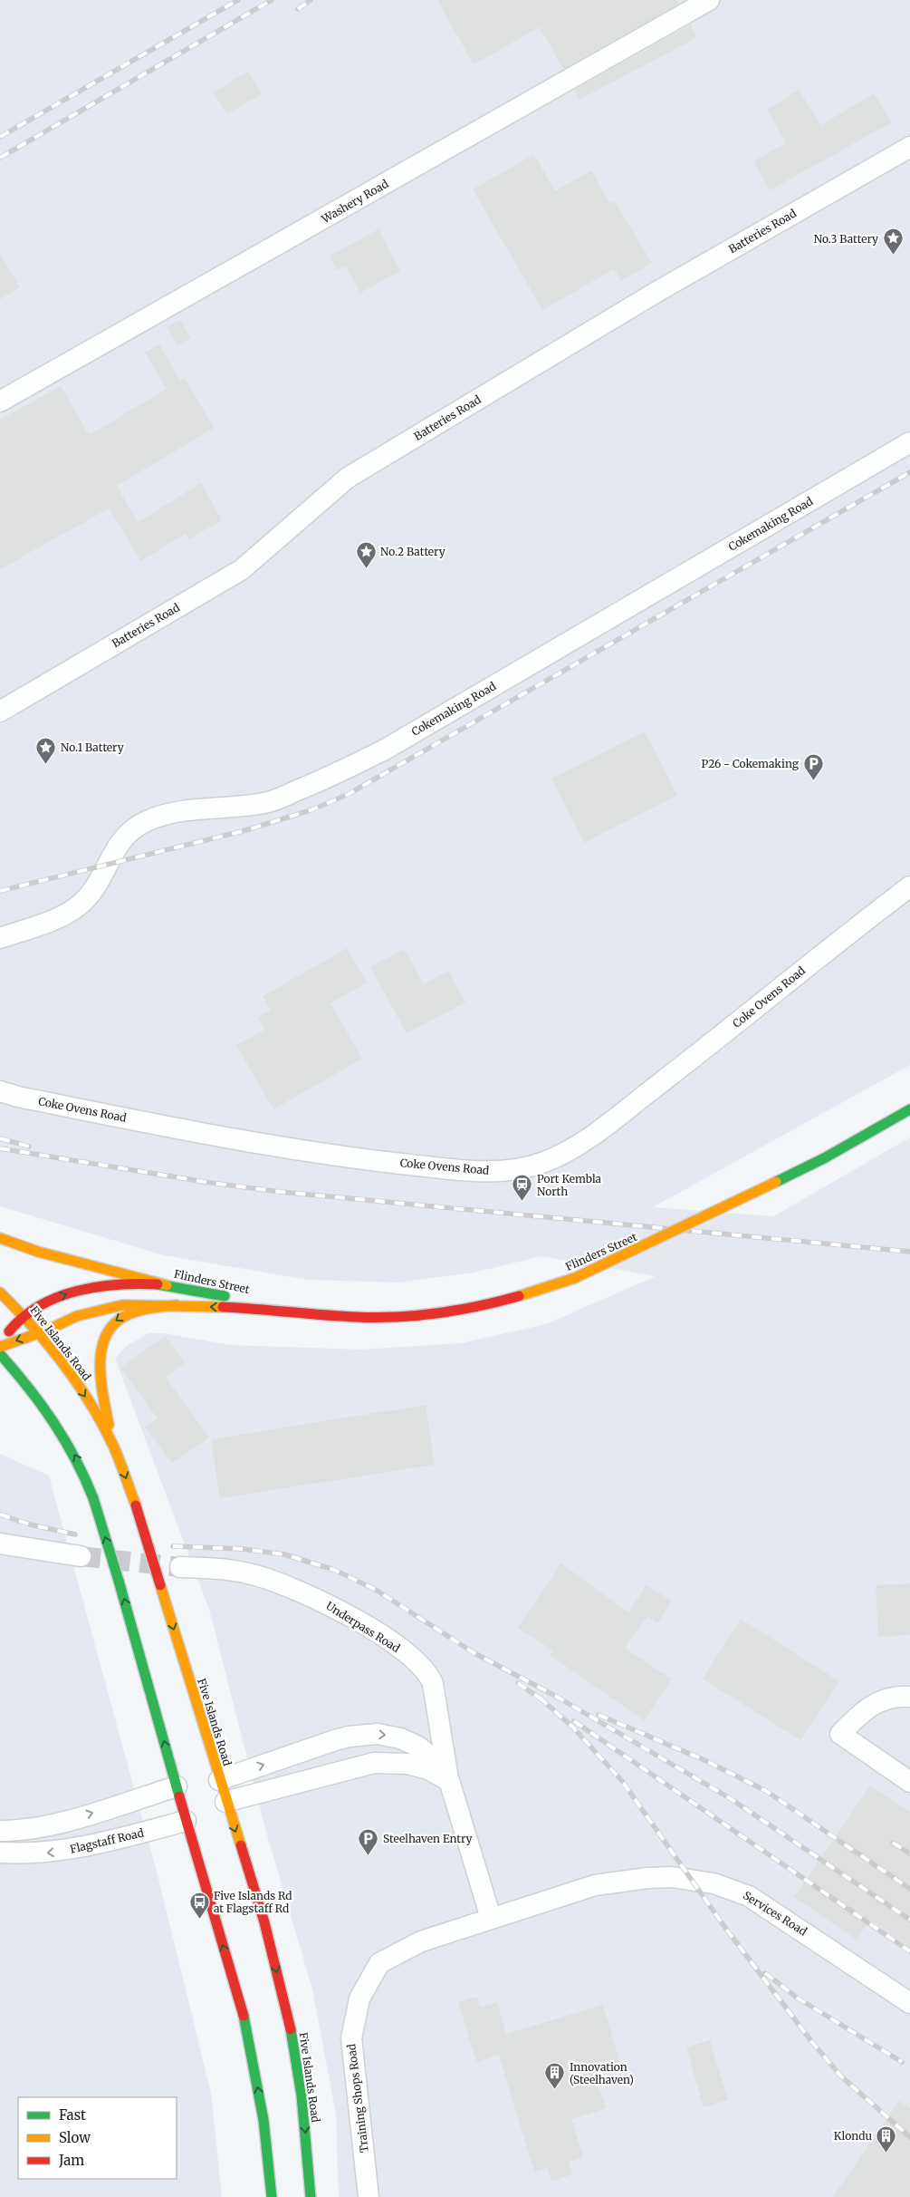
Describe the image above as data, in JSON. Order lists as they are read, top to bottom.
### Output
{
  "streets": {
    "main road": ["Flinders Street", "Five Islands Road"],
    "street": [
      "Washery Road",
      "Batteries Road",
      "Cokemaking Road",
      "Coke Ovens Road",
      "Underpass Road",
      "Flagstaff Road",
      "Services Road",
      "Training Shops Road"
    ]
  },
  "crossings": [
    ["Flinders Street", "Five Islands Road"],
    ["Five Islands Road", "Underpass Road"],
    ["Underpass Road", "Services Road"],
    ["Underpass Road", "Training Shops Road"],
    ["Services Road", "Training Shops Road"]
  ],
  "places": {
    "place": ["No.3 Battery", "No.2 Battery", "No.1 Battery"],
    "parking": ["P26 - Cokemaking", "Steelhaven Entry"],
    "station": ["Port Kembla North"],
    "bus stop": ["Five Islands Rd at Flagstaff Rd"],
    "building": ["Innovation (Steelhaven)", "Klondu"]
  },
  "legend": ["Fast", "Slow", "Jam"]
}
